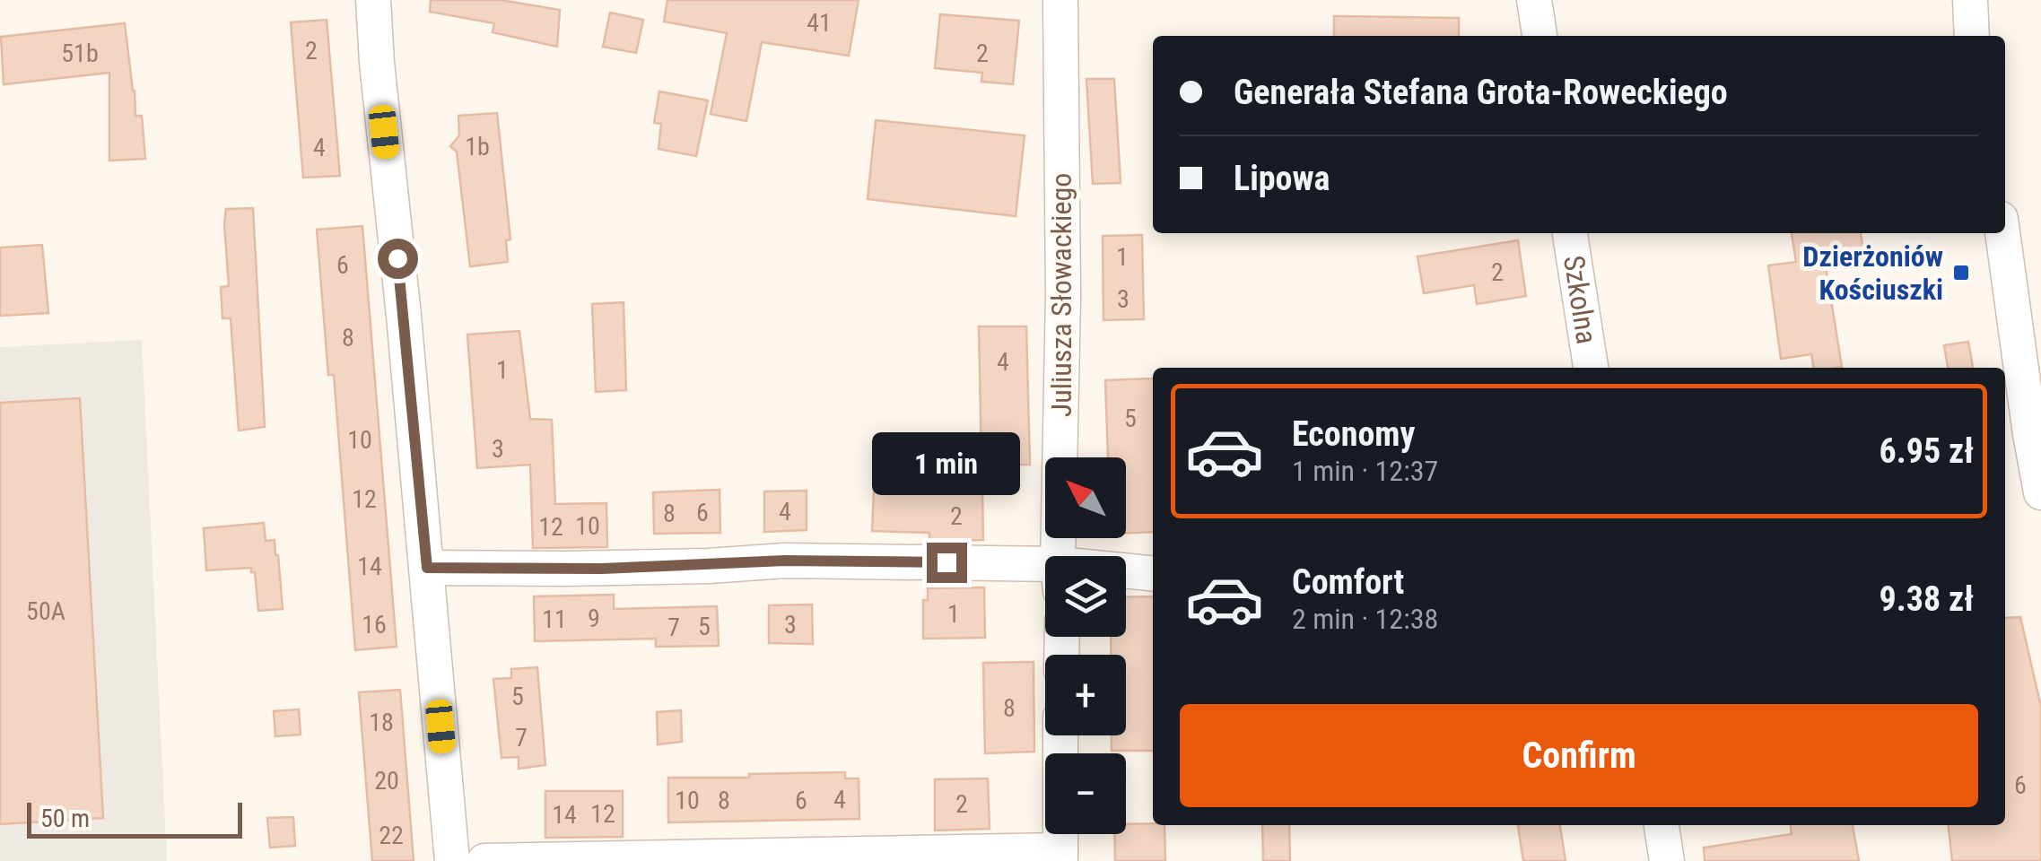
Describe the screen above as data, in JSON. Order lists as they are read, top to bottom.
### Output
{
  "streets": {
    "street": ["Juliusza Słowackiego", "Szkolna"]
  },
  "places": {
    "transit": ["Dzierżoniów Kościuszki"]
  },
  "house_numbers": [
    "41",
    "2",
    "51b",
    "2",
    "1b",
    "4",
    "1",
    "6",
    "2",
    "3",
    "8",
    "4",
    "1",
    "5",
    "10",
    "3",
    "12",
    "4",
    "6",
    "8",
    "2",
    "10",
    "12",
    "14",
    "50A",
    "1",
    "9",
    "11",
    "16",
    "3",
    "5",
    "7",
    "5",
    "8",
    "18",
    "7",
    "20",
    "6",
    "4",
    "10",
    "8",
    "6",
    "2",
    "12",
    "14",
    "22"
  ],
  "scale_bar": "50 m",
  "north": "top left",
  "page": {
    "banner": ["Generała Stefana Grota-Roweckiego", "Lipowa"],
    "list": [
      {
        "name": "Economy",
        "note": "1 min · 12:37",
        "value": "6.95 zł"
      },
      {
        "name": "Comfort",
        "note": "2 min · 12:38",
        "value": "9.38 zł"
      }
    ],
    "bubble": "1 min",
    "map_buttons": ["+", "−"],
    "buttons": "Confirm",
    "scale": "50 m"
  }
}
